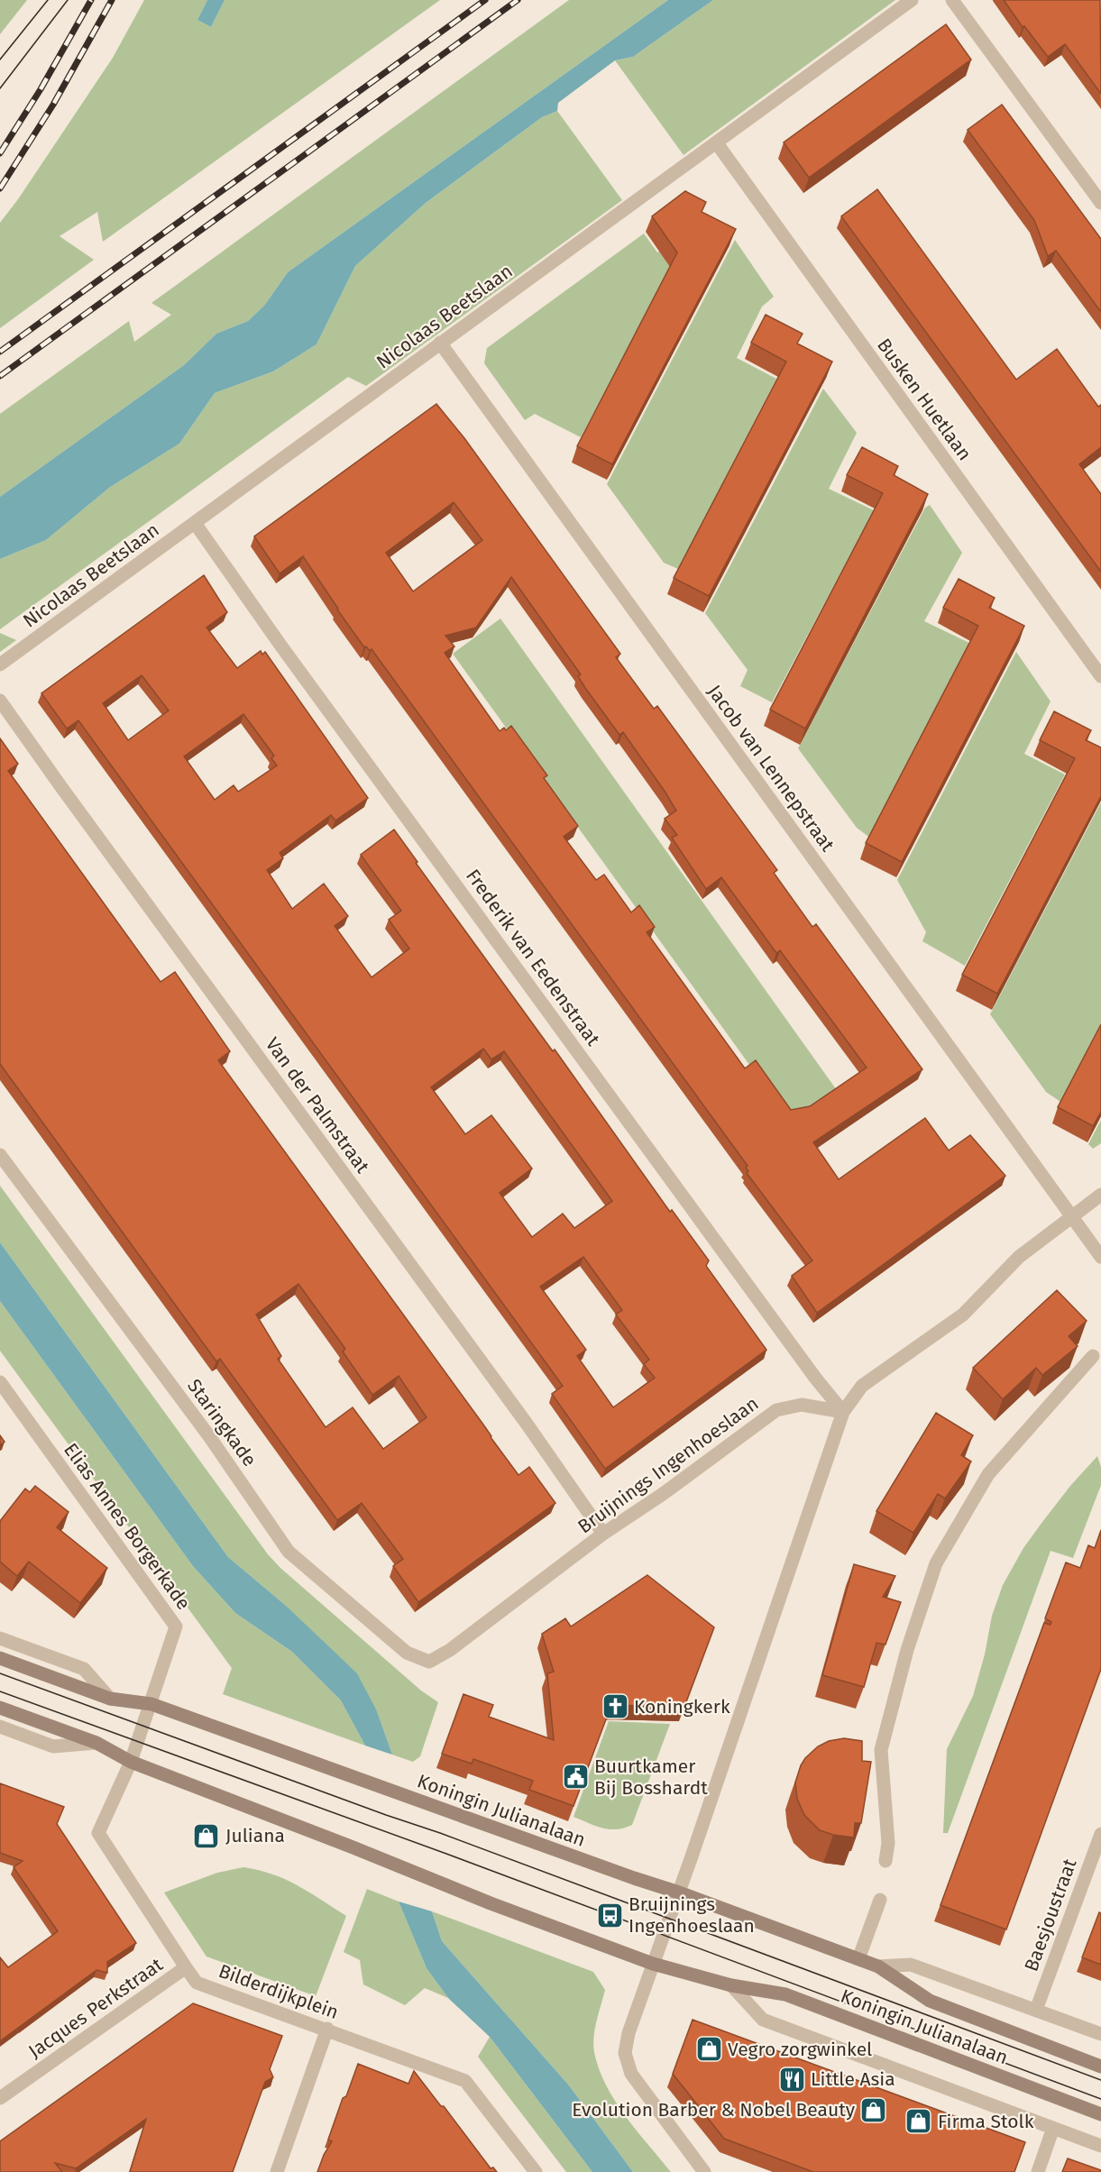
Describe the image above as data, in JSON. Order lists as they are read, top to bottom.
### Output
{
  "streets": {
    "main road": ["Koningin Julianalaan"],
    "street": [
      "Nicolaas Beetslaan",
      "Busken Huetlaan",
      "Jacob van Lennepstraat",
      "Frederik van Eedenstraat",
      "Van der Palmstraat",
      "Staringkade",
      "Bruijnings Ingenhoeslaan",
      "Elias Annes Borgerkade",
      "Baesjoustraat",
      "Bilderdijkplein",
      "Jacques Perkstraat"
    ]
  },
  "crossings": [
    ["Nicolaas Beetslaan", "Busken Huetlaan"],
    ["Nicolaas Beetslaan", "Jacob van Lennepstraat"],
    ["Nicolaas Beetslaan", "Frederik van Eedenstraat"],
    ["Frederik van Eedenstraat", "Bruijnings Ingenhoeslaan"],
    ["Van der Palmstraat", "Bruijnings Ingenhoeslaan"],
    ["Staringkade", "Bruijnings Ingenhoeslaan"],
    ["Elias Annes Borgerkade", "Koningin Julianalaan"],
    ["Koningin Julianalaan", "Baesjoustraat"],
    ["Koningin Julianalaan", "Bilderdijkplein"],
    ["Bilderdijkplein", "Jacques Perkstraat"]
  ],
  "places": {
    "church": ["Koningkerk"],
    "public building": ["Buurtkamer Bij Bosshardt"],
    "shop": [
      "Juliana",
      "Vegro zorgwinkel",
      "Evolution Barber & Nobel Beauty",
      "Firma Stolk"
    ],
    "bus stop": ["Bruijnings Ingenhoeslaan"],
    "restaurant": ["Little Asia"]
  }
}
